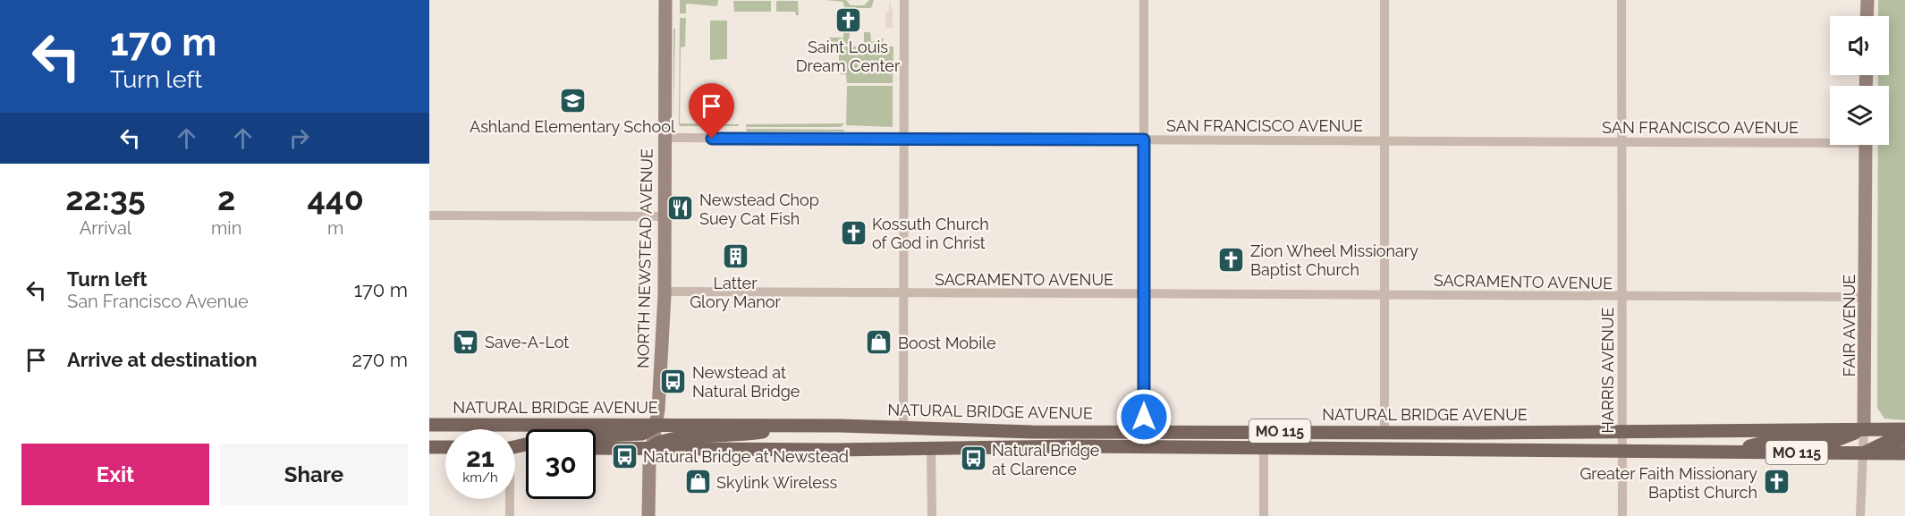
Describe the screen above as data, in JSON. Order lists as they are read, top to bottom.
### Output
{
  "streets": {
    "main road": ["NATURAL BRIDGE AVENUE", "MO 115"],
    "street": [
      "SAN FRANCISCO AVENUE",
      "NORTH NEWSTEAD AVENUE",
      "SACRAMENTO AVENUE",
      "FAIR AVENUE",
      "HARRIS AVENUE"
    ]
  },
  "crossings": [
    ["SAN FRANCISCO AVENUE", "NORTH NEWSTEAD AVENUE"],
    ["SAN FRANCISCO AVENUE", "HARRIS AVENUE"],
    ["NORTH NEWSTEAD AVENUE", "SACRAMENTO AVENUE"],
    ["NORTH NEWSTEAD AVENUE", "NATURAL BRIDGE AVENUE"],
    ["SACRAMENTO AVENUE", "FAIR AVENUE"],
    ["SACRAMENTO AVENUE", "HARRIS AVENUE"],
    ["FAIR AVENUE", "NATURAL BRIDGE AVENUE"],
    ["HARRIS AVENUE", "NATURAL BRIDGE AVENUE"]
  ],
  "places": {
    "church": [
      "Saint Louis Dream Center",
      "Kossuth Church of God in Christ",
      "Zion Wheel Missionary Baptist Church",
      "Greater Faith Missionary Baptist Church"
    ],
    "school or university": ["Ashland Elementary School"],
    "restaurant": ["Newstead Chop Suey Cat Fish"],
    "building": ["Latter Glory Manor"],
    "supermarket": ["Save-A-Lot"],
    "shop": ["Boost Mobile", "Skylink Wireless"],
    "bus stop": ["Newstead at Natural Bridge", "Natural Bridge at Newstead", "Natural Bridge at Clarence"]
  },
  "page": {
    "turn": ["170 m", "Turn left"],
    "eta": [
      "22:35",
      "Arrival",
      "2",
      "min",
      "440",
      "m"
    ],
    "list": [
      {
        "name": "Turn left",
        "note": "San Francisco Avenue",
        "value": "170 m"
      },
      {
        "name": "Arrive at destination",
        "value": "270 m"
      }
    ],
    "speed": "21 km/h",
    "limit": "30",
    "buttons": ["Exit", "Share"]
  }
}
